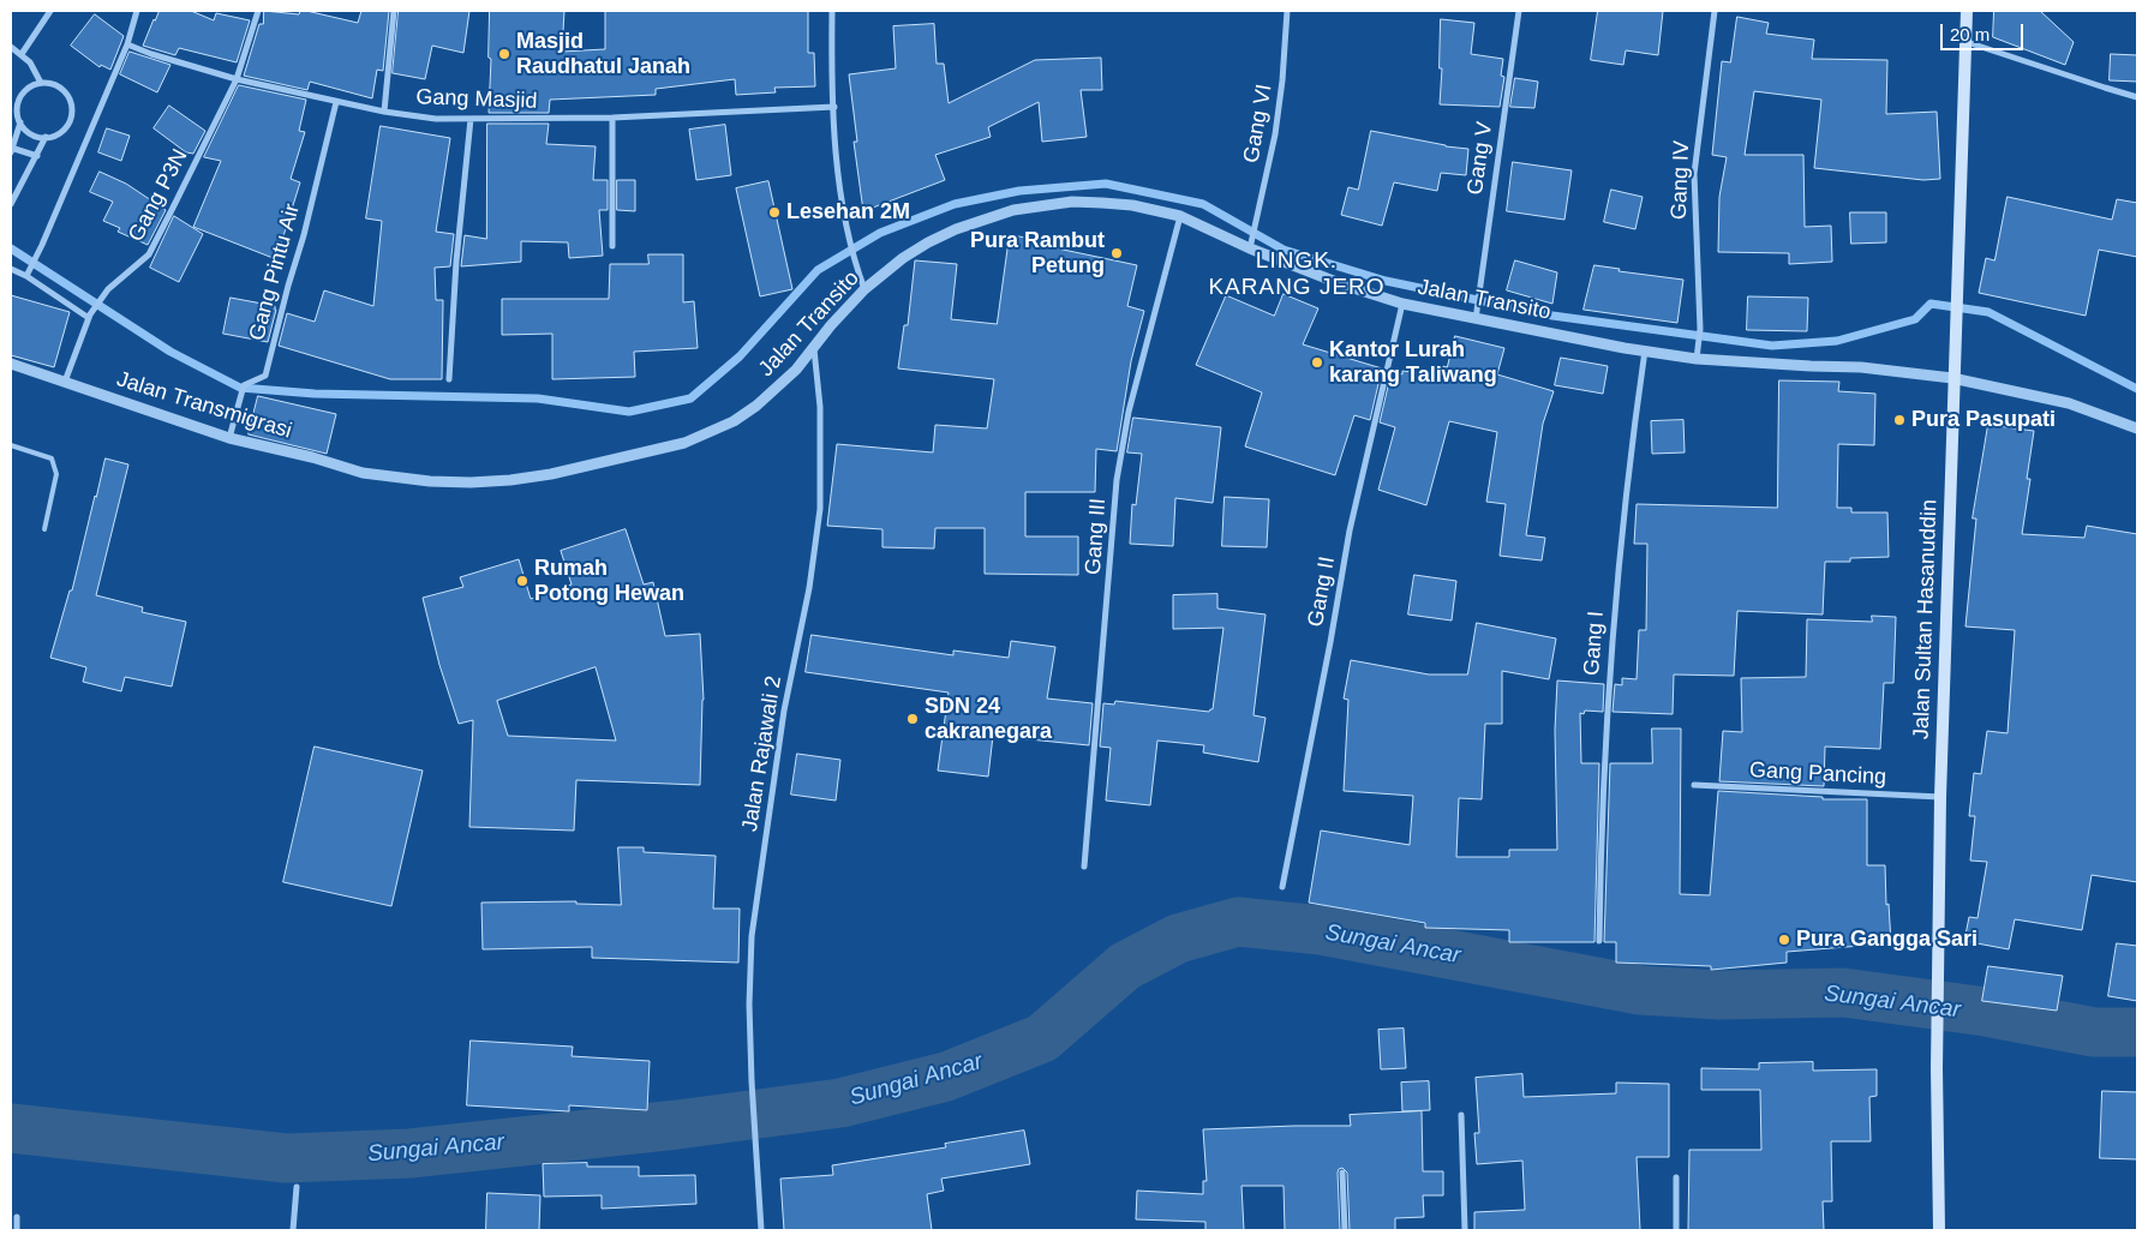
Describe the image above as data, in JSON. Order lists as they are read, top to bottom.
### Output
{
  "streets": {
    "main road": ["Jalan Sultan Hasanuddin"],
    "street": [
      "Gang Masjid",
      "Gang VI",
      "Gang V",
      "Gang IV",
      "Gang P3N",
      "Gang Pintu Air",
      "Jalan Transito",
      "Jalan Transmigrasi",
      "Gang III",
      "Gang II",
      "Gang I",
      "Jalan Rajawali 2",
      "Gang Pancing"
    ]
  },
  "crossings": [
    ["Gang Masjid", "Gang P3N"],
    ["Gang Masjid", "Gang Pintu Air"],
    ["Gang VI", "Jalan Transito"],
    ["Gang V", "Jalan Transito"],
    ["Gang IV", "Jalan Transito"],
    ["Gang P3N", "Jalan Transmigrasi"],
    ["Gang Pintu Air", "Jalan Transmigrasi"],
    ["Jalan Transito", "Jalan Transmigrasi"],
    ["Jalan Transito", "Gang III"],
    ["Jalan Transito", "Gang II"],
    ["Jalan Transito", "Jalan Sultan Hasanuddin"],
    ["Jalan Transito", "Gang I"],
    ["Jalan Transito", "Jalan Rajawali 2"],
    ["Jalan Sultan Hasanuddin", "Gang Pancing"]
  ],
  "districts": ["LINGK. KARANG JERO"],
  "water": ["Sungai Ancar"],
  "places": [
    "Masjid Raudhatul Janah",
    "Lesehan 2M",
    "Pura Rambut Petung",
    "Kantor Lurah karang Taliwang",
    "Pura Pasupati",
    "Rumah Potong Hewan",
    "SDN 24 cakranegara",
    "Pura Gangga Sari"
  ],
  "scale_bar": "20 m"
}
